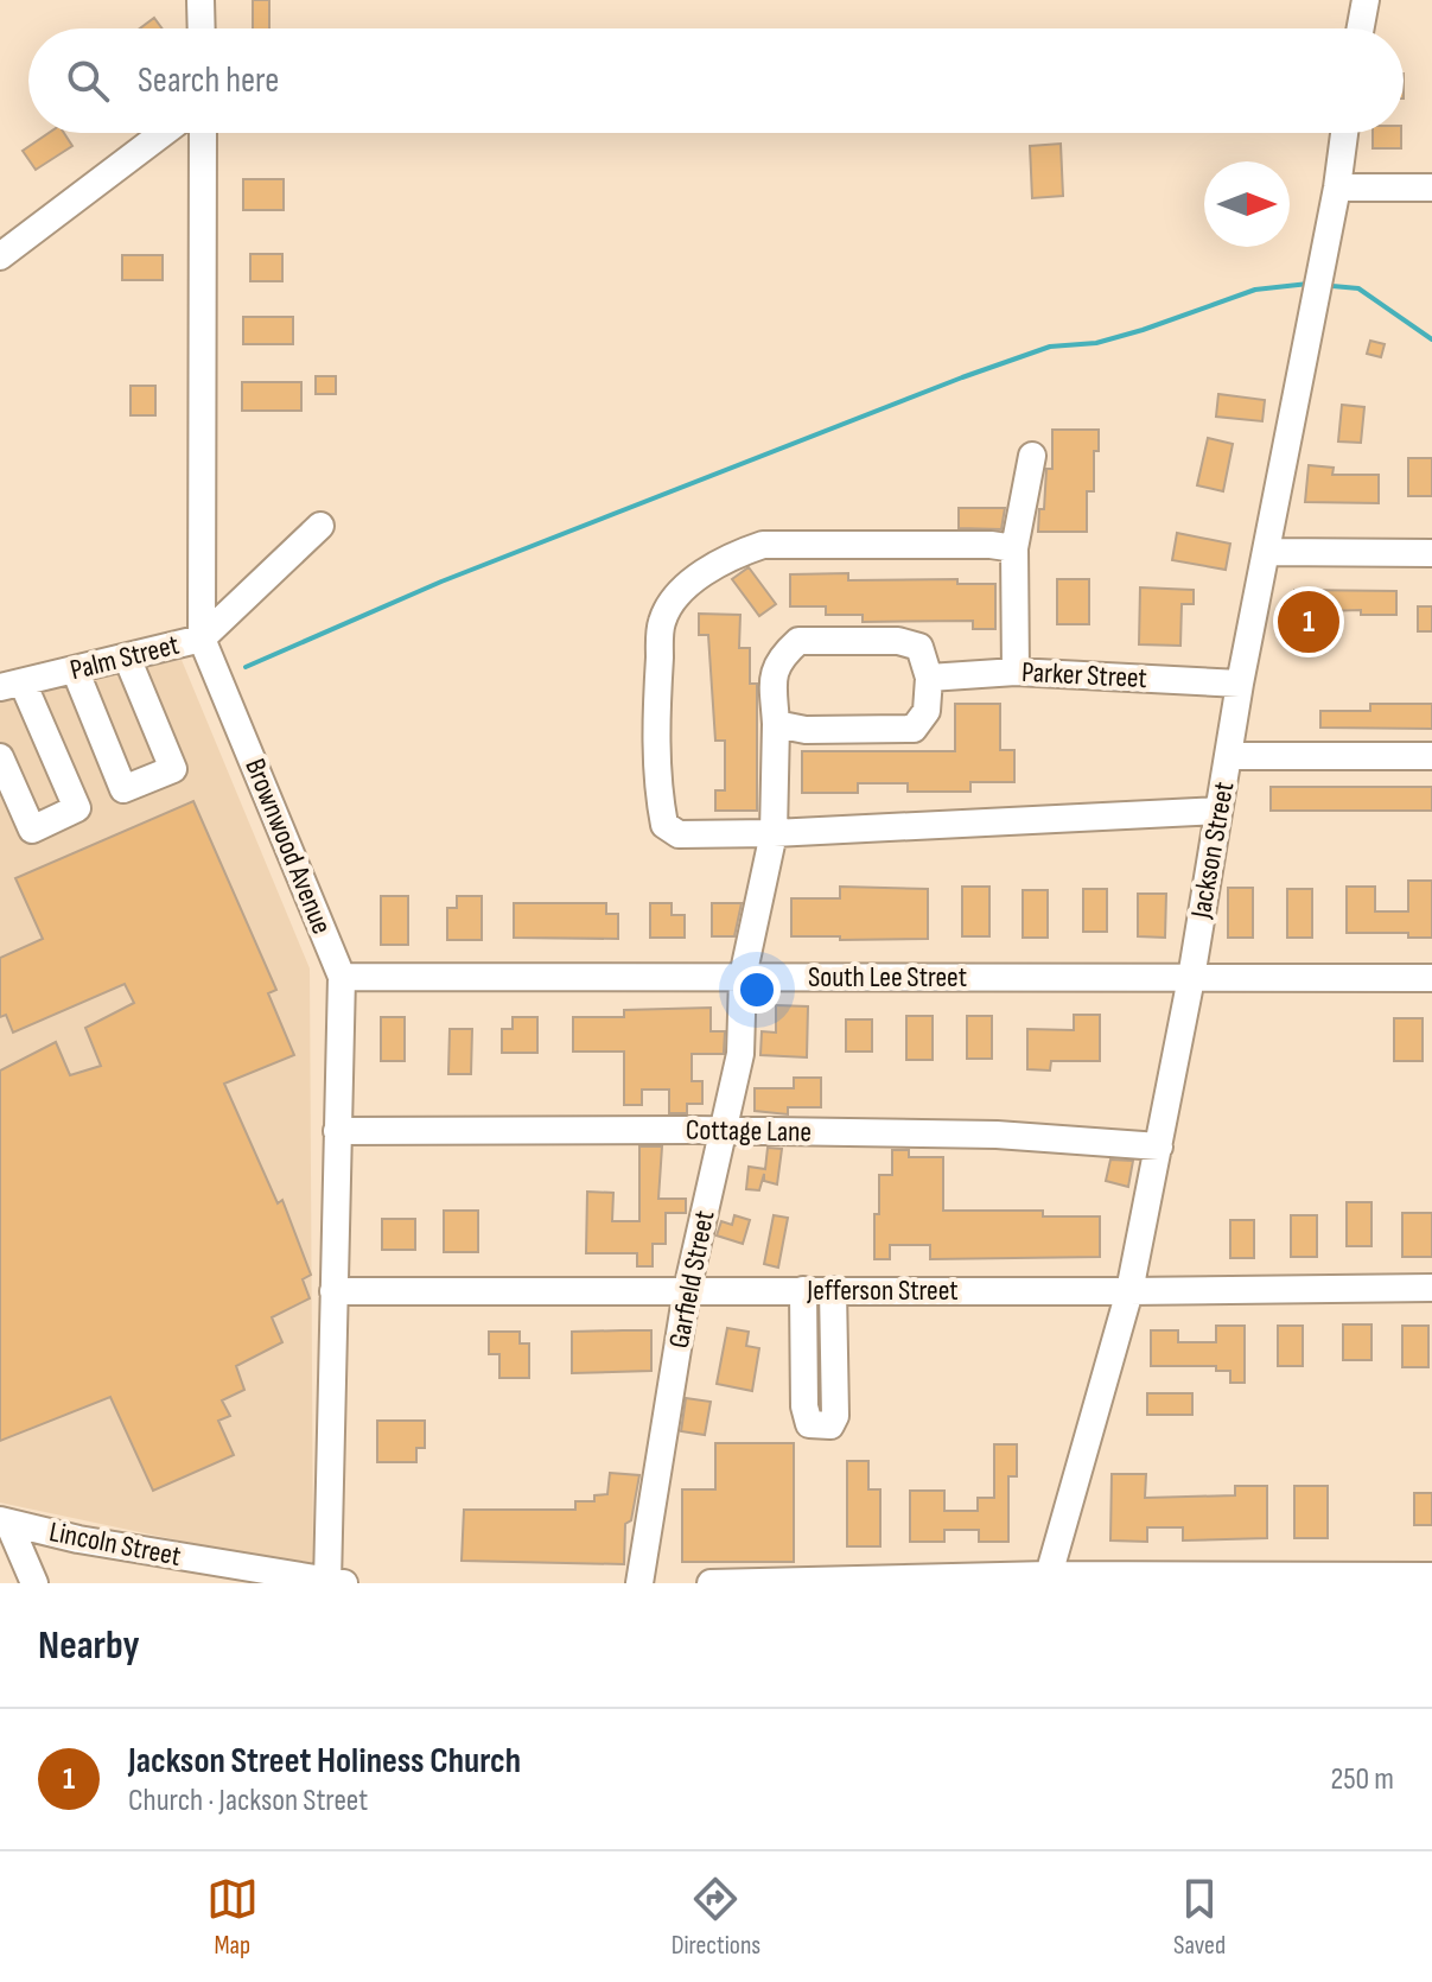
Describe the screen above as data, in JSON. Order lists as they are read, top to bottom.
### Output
{
  "streets": {
    "street": [
      "Palm Street",
      "Parker Street",
      "Brownwood Avenue",
      "Jackson Street",
      "South Lee Street",
      "Cottage Lane",
      "Garfield Street",
      "Jefferson Street",
      "Lincoln Street"
    ]
  },
  "crossings": [
    ["Palm Street", "Brownwood Avenue"],
    ["Parker Street", "Jackson Street"],
    ["Brownwood Avenue", "South Lee Street"],
    ["Brownwood Avenue", "Cottage Lane"],
    ["Brownwood Avenue", "Jefferson Street"],
    ["Brownwood Avenue", "Lincoln Street"],
    ["Jackson Street", "South Lee Street"],
    ["Jackson Street", "Cottage Lane"],
    ["Jackson Street", "Jefferson Street"],
    ["South Lee Street", "Garfield Street"],
    ["Cottage Lane", "Garfield Street"],
    ["Garfield Street", "Jefferson Street"]
  ],
  "north": "right",
  "page": {
    "search": "Search here",
    "pins": "1",
    "heading": "Nearby",
    "list": [
      {
        "mark": "1",
        "name": "Jackson Street Holiness Church",
        "note": "Church · Jackson Street",
        "value": "250 m"
      }
    ],
    "nav": ["Map", "Directions", "Saved"]
  }
}
